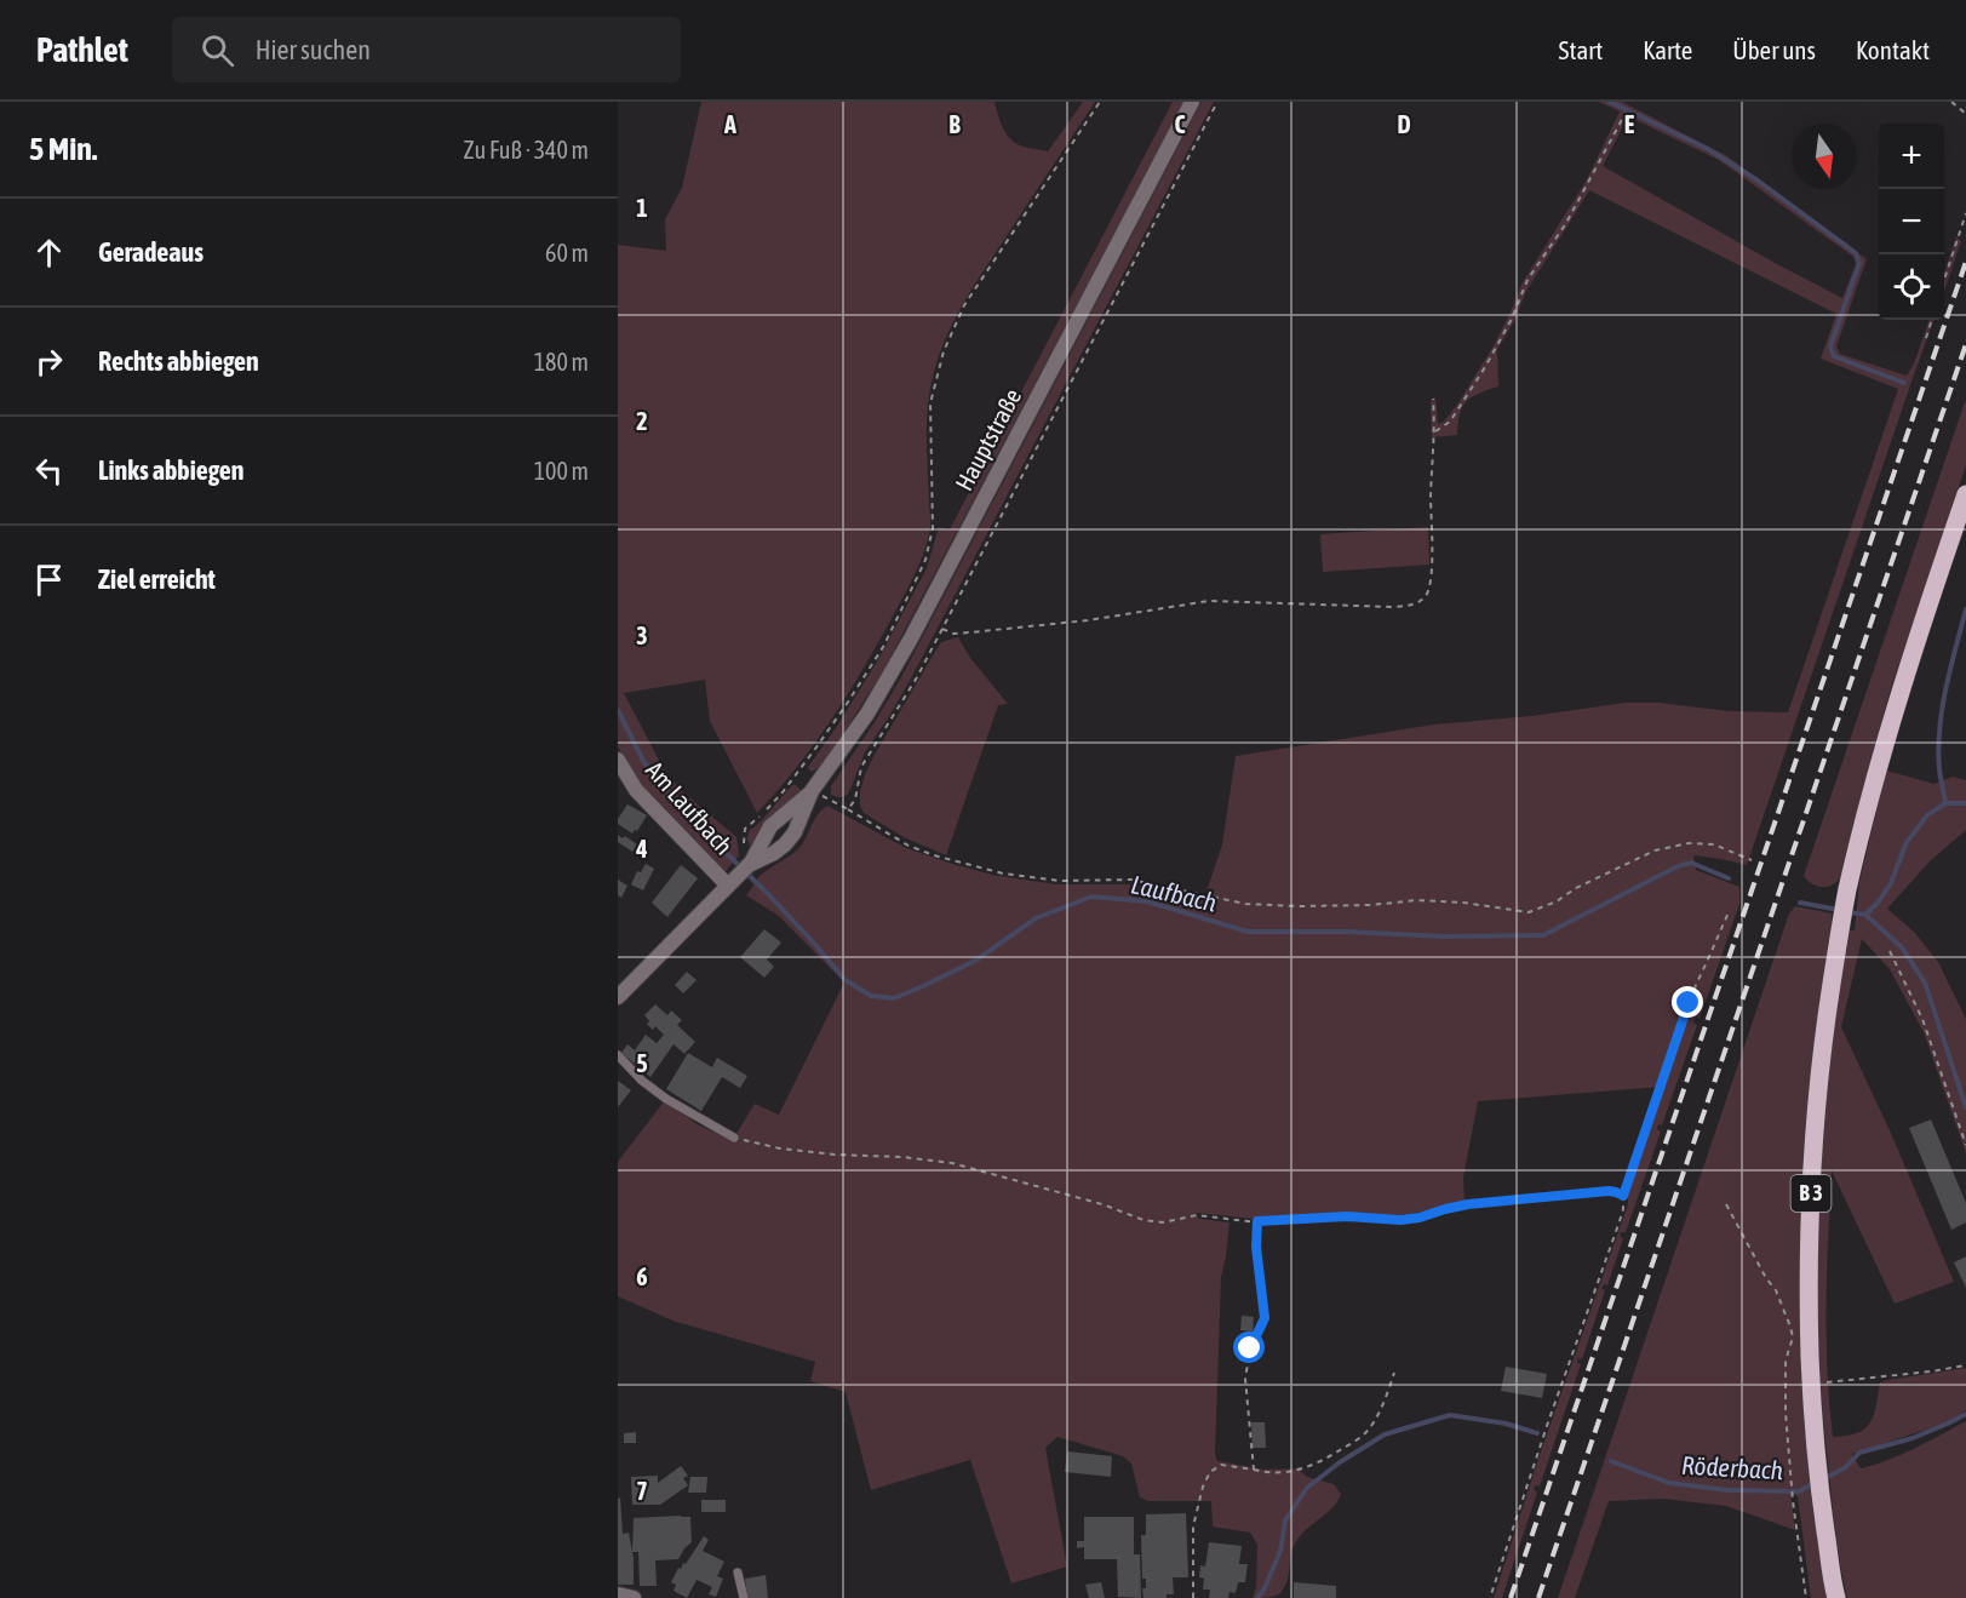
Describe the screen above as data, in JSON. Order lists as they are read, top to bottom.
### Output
{
  "streets": {
    "main road": ["B 3"],
    "street": ["Hauptstraße", "Am Laufbach"]
  },
  "crossings": [
    ["Hauptstraße", "Am Laufbach"]
  ],
  "water": ["Laufbach", "Röderbach"],
  "north": "bottom",
  "page": {
    "header": "Pathlet",
    "search": "Hier suchen",
    "nav": [
      "Start",
      "Karte",
      "Über uns",
      "Kontakt"
    ],
    "heading": ["5 Min.", "Zu Fuß · 340 m"],
    "map_buttons": ["+", "−"],
    "list": [
      ["Geradeaus", "60 m"],
      ["Rechts abbiegen", "180 m"],
      ["Links abbiegen", "100 m"],
      "Ziel erreicht"
    ]
  },
  "grid": {
    "columns": [
      "A",
      "B",
      "C",
      "D",
      "E"
    ],
    "rows": [
      "1",
      "2",
      "3",
      "4",
      "5",
      "6",
      "7"
    ]
  }
}
